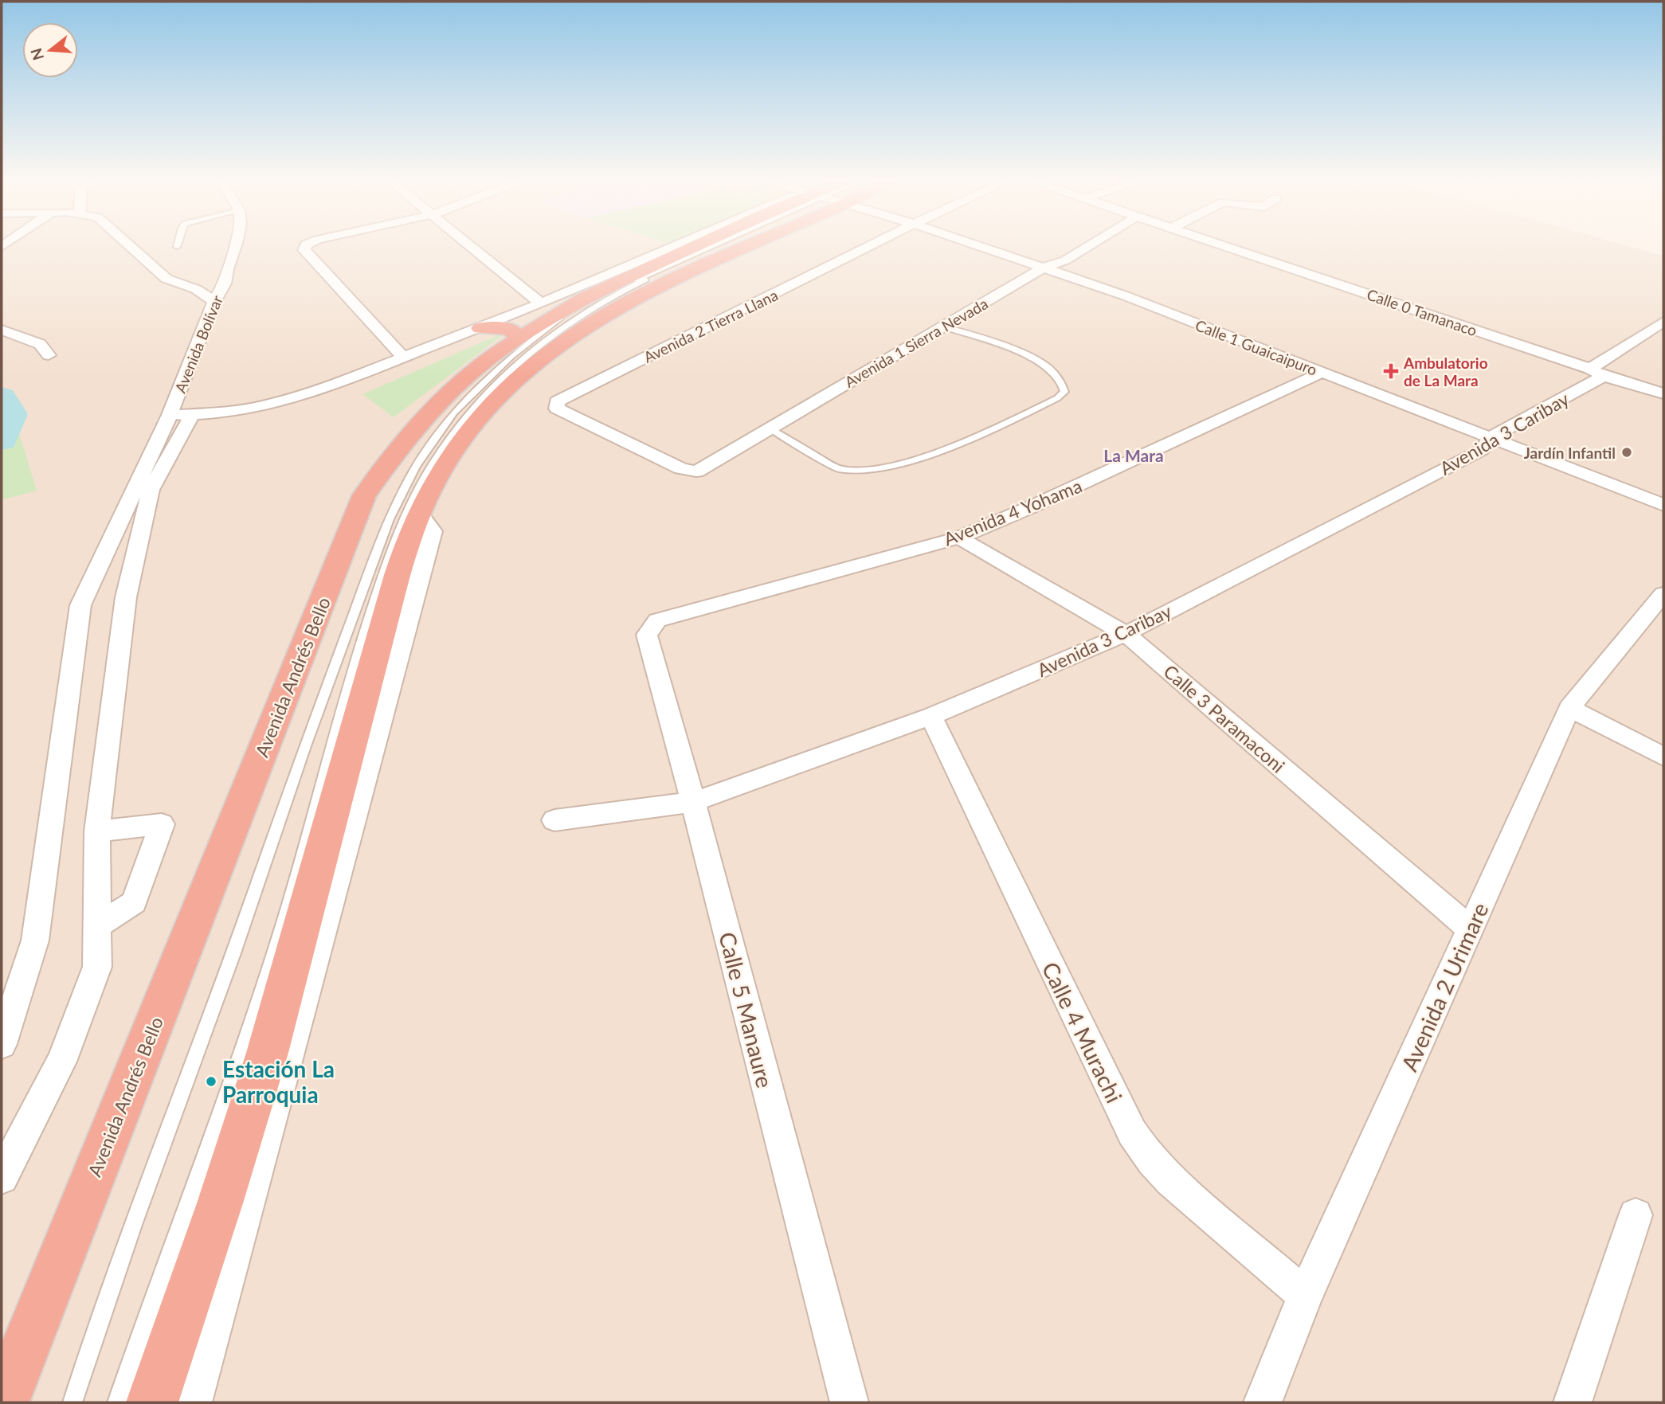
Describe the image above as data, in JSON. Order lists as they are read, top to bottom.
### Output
{
  "streets": {
    "highway": ["Avenida Andrés Bello"],
    "street": [
      "Calle 0 Tamanaco",
      "Avenida 2 Tierra Llana",
      "Avenida 1 Sierra Nevada",
      "Avenida Bolívar",
      "Calle 1 Guaicaipuro",
      "Avenida 3 Caribay",
      "Avenida 4 Yohama",
      "Calle 3 Paramaconi",
      "Avenida 2 Urimare",
      "Calle 5 Manaure",
      "Calle 4 Murachi"
    ]
  },
  "crossings": [
    ["Calle 0 Tamanaco", "Avenida 3 Caribay"],
    ["Avenida 2 Tierra Llana", "Avenida 1 Sierra Nevada"],
    ["Avenida 1 Sierra Nevada", "Calle 1 Guaicaipuro"],
    ["Calle 1 Guaicaipuro", "Avenida 3 Caribay"],
    ["Calle 1 Guaicaipuro", "Avenida 4 Yohama"],
    ["Avenida 3 Caribay", "Calle 3 Paramaconi"],
    ["Avenida 3 Caribay", "Calle 5 Manaure"],
    ["Avenida 3 Caribay", "Calle 4 Murachi"],
    ["Avenida 4 Yohama", "Calle 3 Paramaconi"],
    ["Avenida 4 Yohama", "Calle 5 Manaure"],
    ["Calle 3 Paramaconi", "Avenida 2 Urimare"],
    ["Avenida 2 Urimare", "Calle 4 Murachi"]
  ],
  "districts": ["La Mara"],
  "places": {
    "health": ["Ambulatorio de La Mara"],
    "other": ["Jardín Infantil", "Estación La Parroquia"]
  },
  "north": "left"
}
